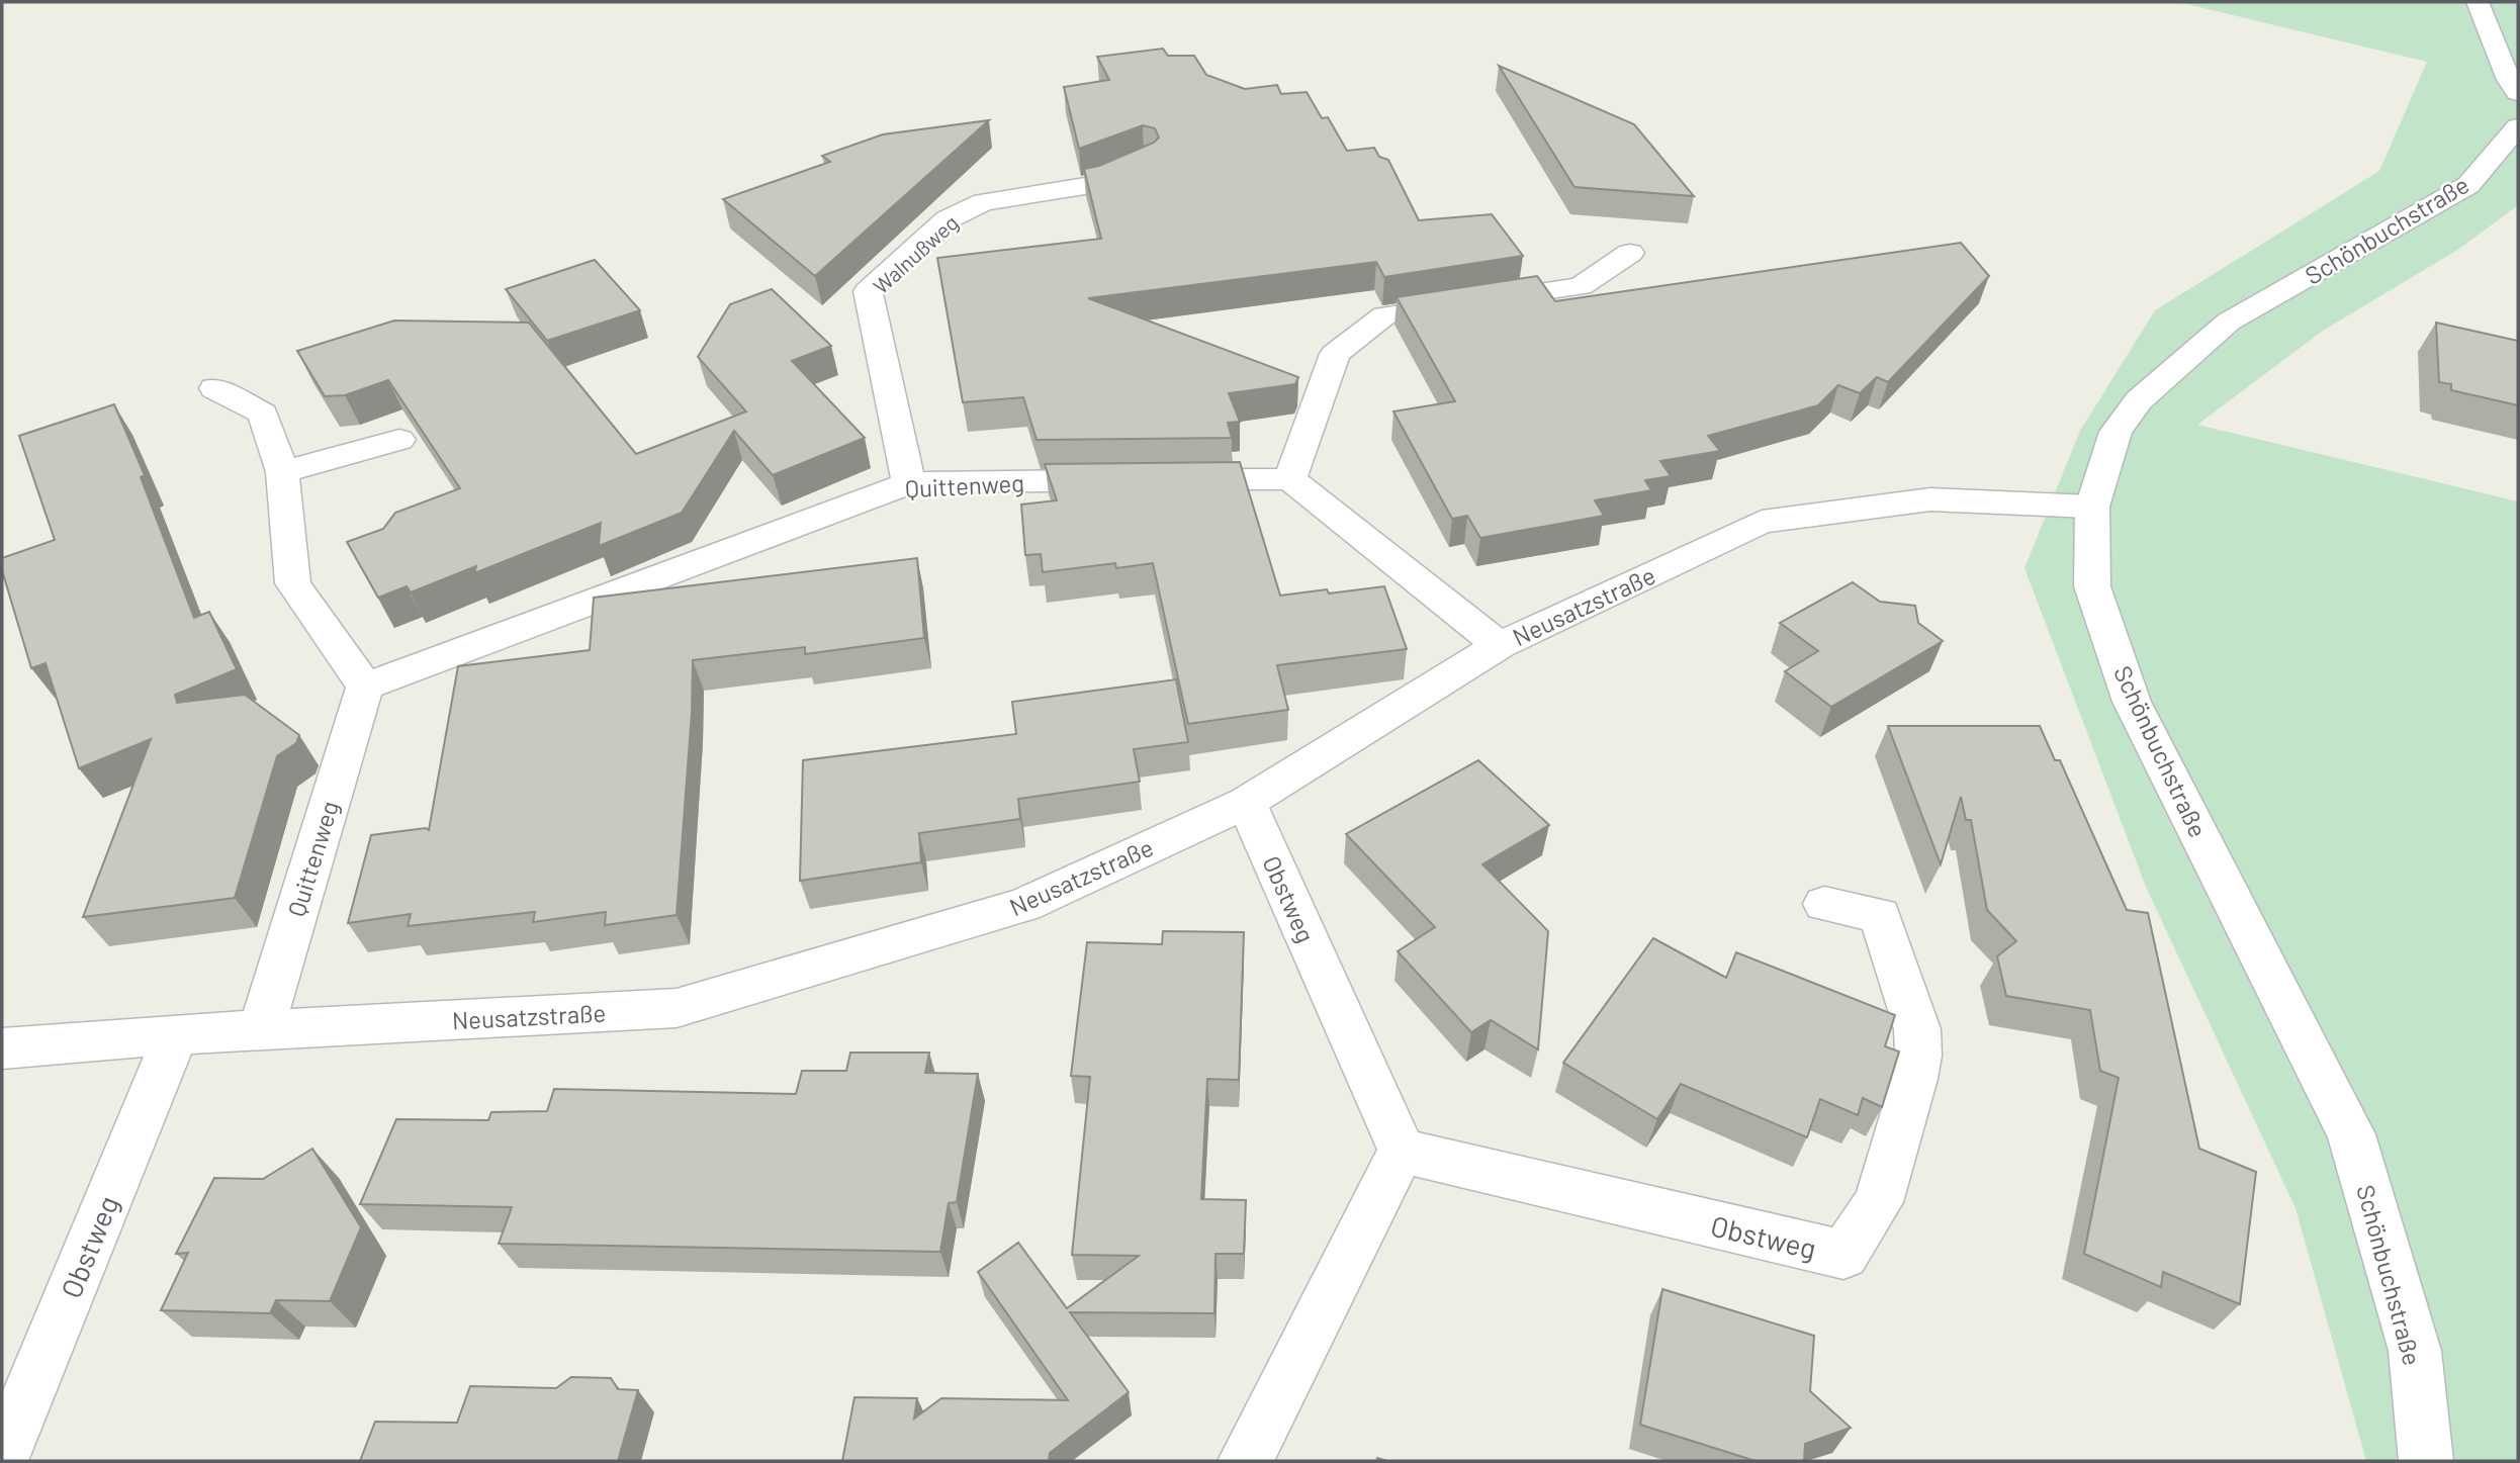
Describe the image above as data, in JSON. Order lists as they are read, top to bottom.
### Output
{
  "streets": {
    "street": [
      "Schönbuchstraße",
      "Walnußweg",
      "Quittenweg",
      "Neusatzstraße",
      "Obstweg"
    ]
  },
  "crossings": [
    ["Schönbuchstraße", "Neusatzstraße"],
    ["Walnußweg", "Quittenweg"],
    ["Quittenweg", "Neusatzstraße"],
    ["Neusatzstraße", "Obstweg"]
  ]
}
